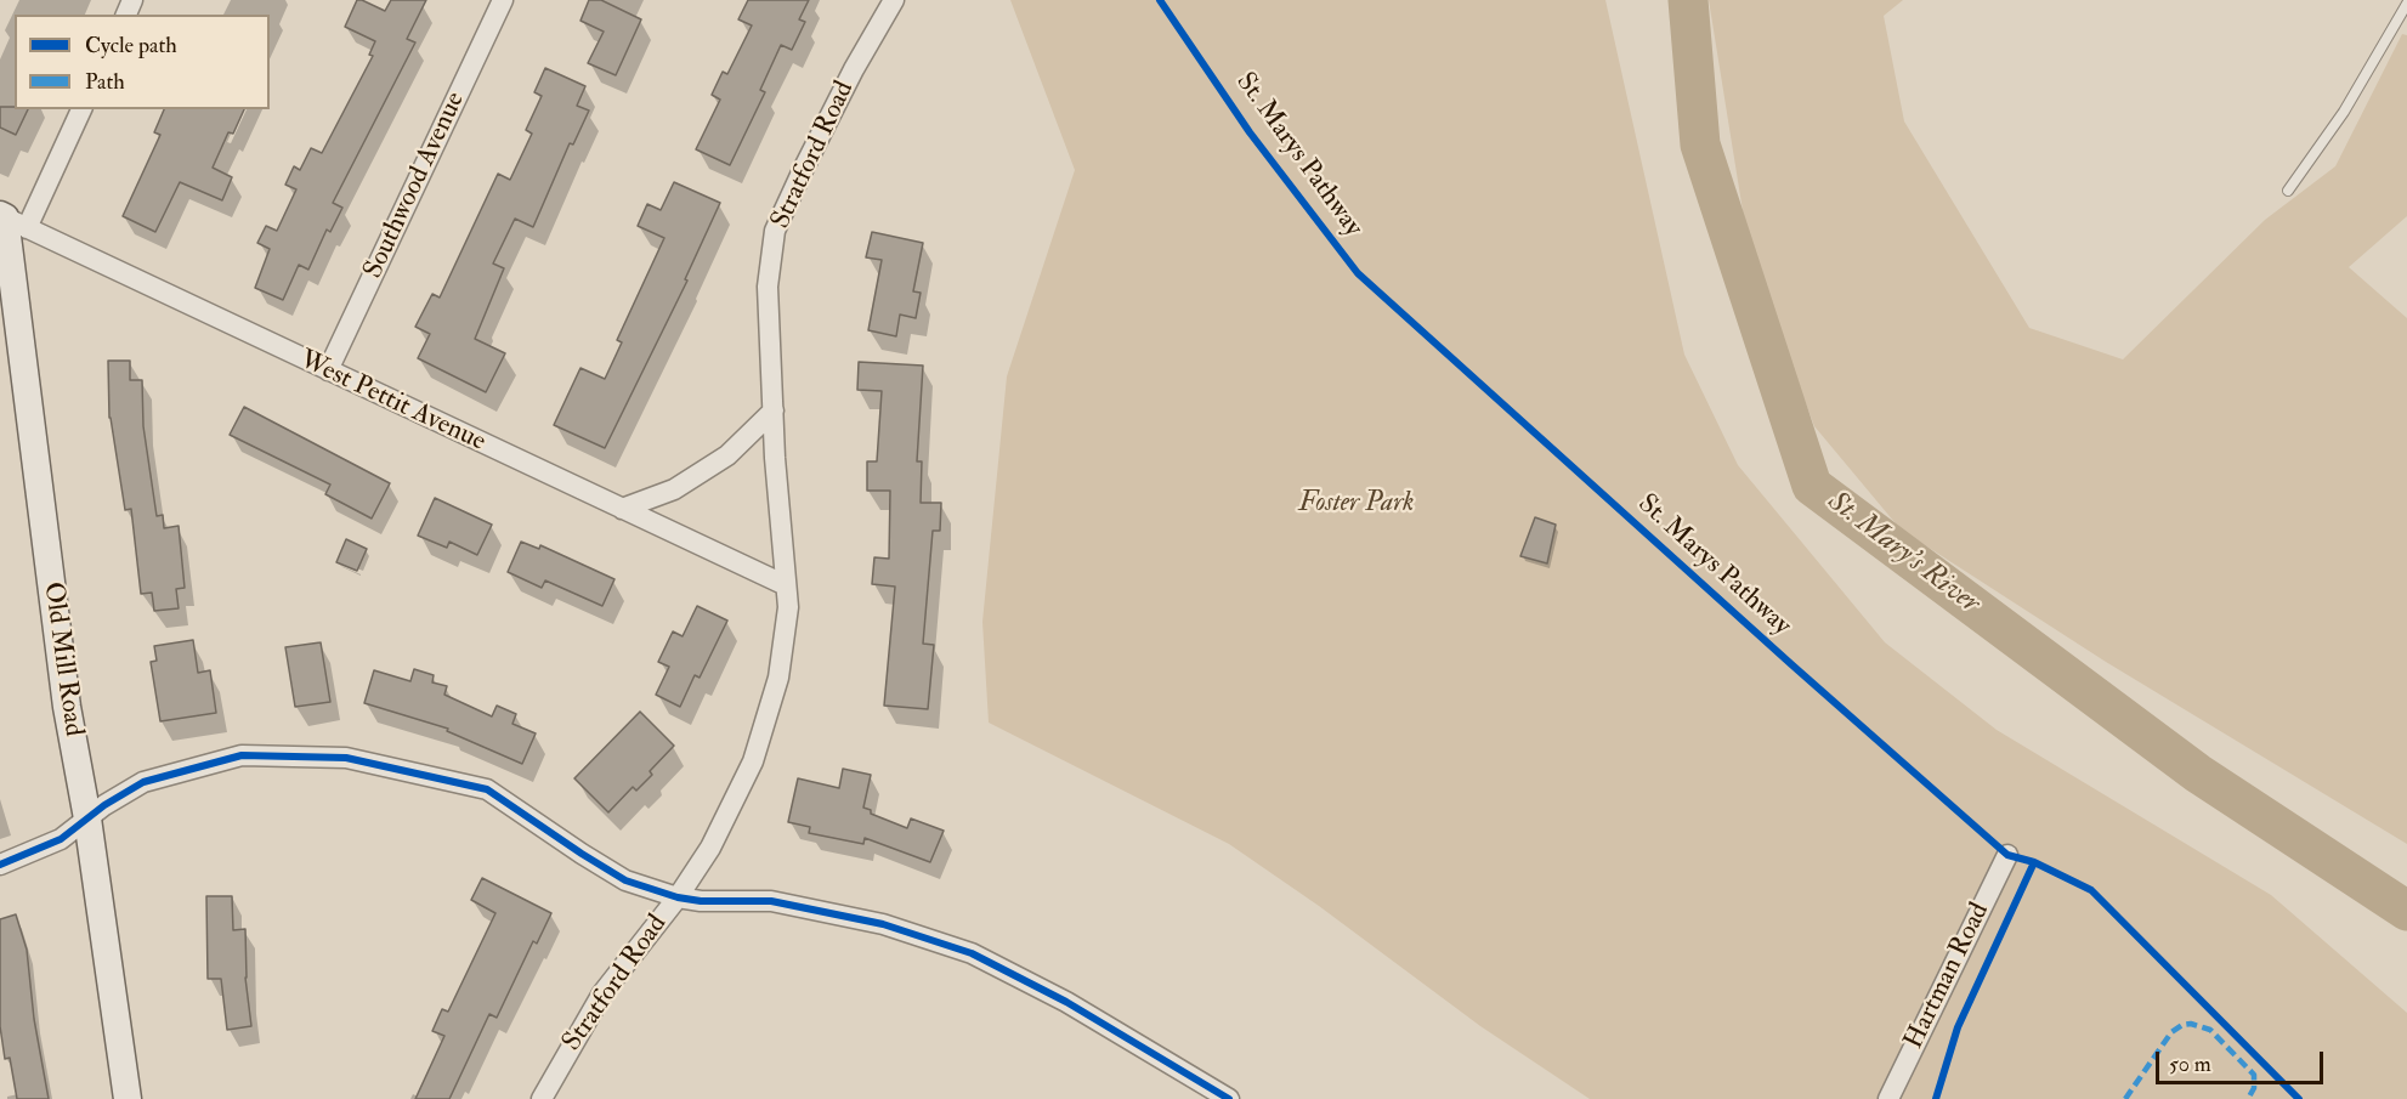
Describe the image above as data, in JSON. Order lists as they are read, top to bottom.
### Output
{
  "streets": {
    "main road": ["Old Mill Road"],
    "street": [
      "Stratford Road",
      "Southwood Avenue",
      "West Pettit Avenue",
      "Hartman Road"
    ],
    "cycle path": ["St. Marys Pathway"]
  },
  "crossings": [
    ["Stratford Road", "West Pettit Avenue"],
    ["Southwood Avenue", "West Pettit Avenue"],
    ["West Pettit Avenue", "Old Mill Road"]
  ],
  "water": ["St. Mary's River"],
  "parks": ["Foster Park"],
  "legend": ["Cycle path", "Path"],
  "scale_bar": "50 m"
}
